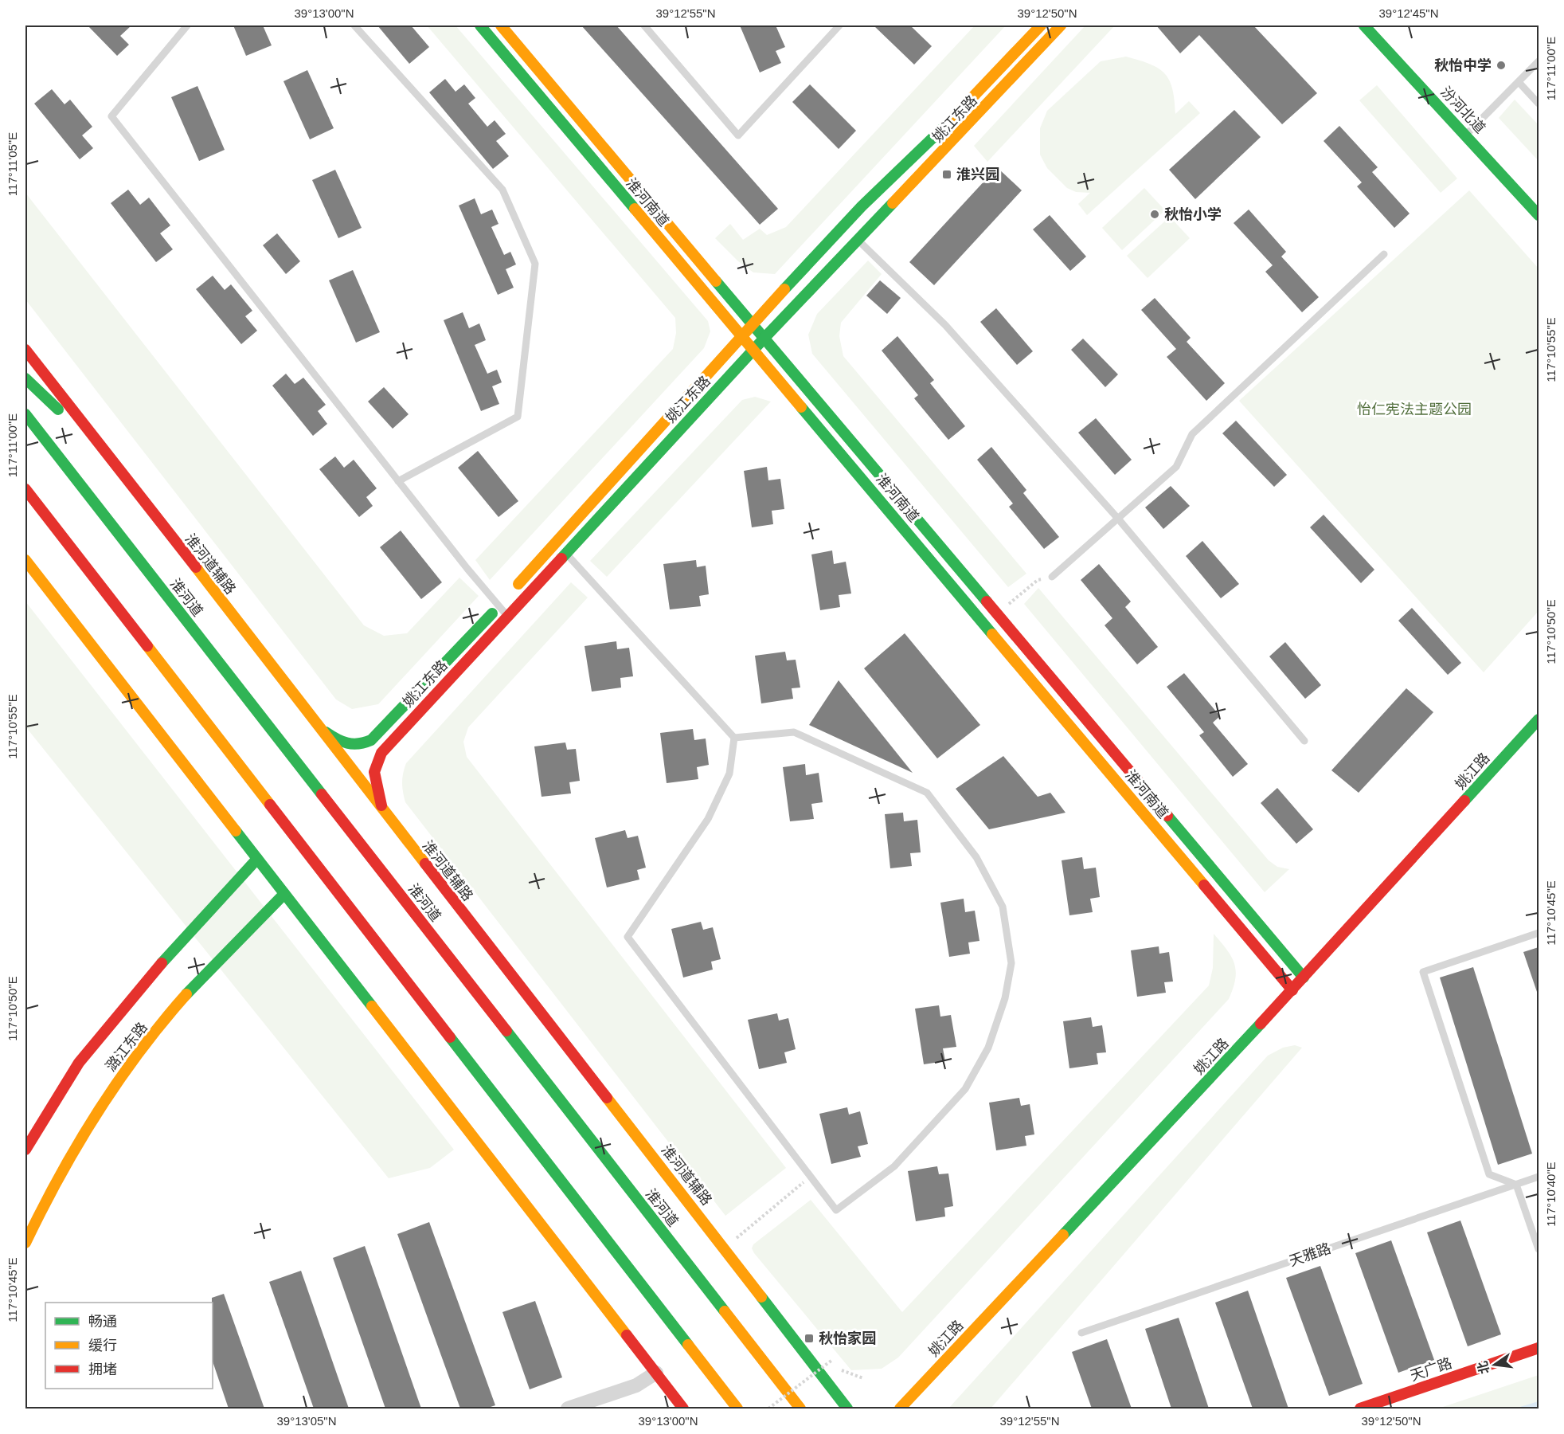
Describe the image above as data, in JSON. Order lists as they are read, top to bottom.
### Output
{
  "streets": {
    "main road": [
      "汾河北道",
      "姚江东路",
      "淮河南道",
      "淮河道辅路",
      "淮河道",
      "姚江路",
      "潞江东路",
      "天广路"
    ],
    "lane": ["天雅路"]
  },
  "crossings": [
    ["姚江东路", "淮河南道"],
    ["姚江东路", "淮河道辅路"],
    ["淮河南道", "姚江路"]
  ],
  "parks": ["怡仁宪法主题公园"],
  "places": {
    "other": ["秋怡中学", "秋怡小学"],
    "transit": ["淮兴园", "秋怡家园"]
  },
  "legend": ["畅通", "缓行", "拥堵"],
  "north": "left",
  "coordinates": [
    "39°13'00\"N",
    "39°12'55\"N",
    "39°12'50\"N",
    "39°12'45\"N",
    "117°11'00\"E",
    "117°11'05\"E",
    "117°10'55\"E",
    "117°10'50\"E",
    "117°10'45\"E",
    "117°10'40\"E",
    "39°13'05\"N"
  ]
}
